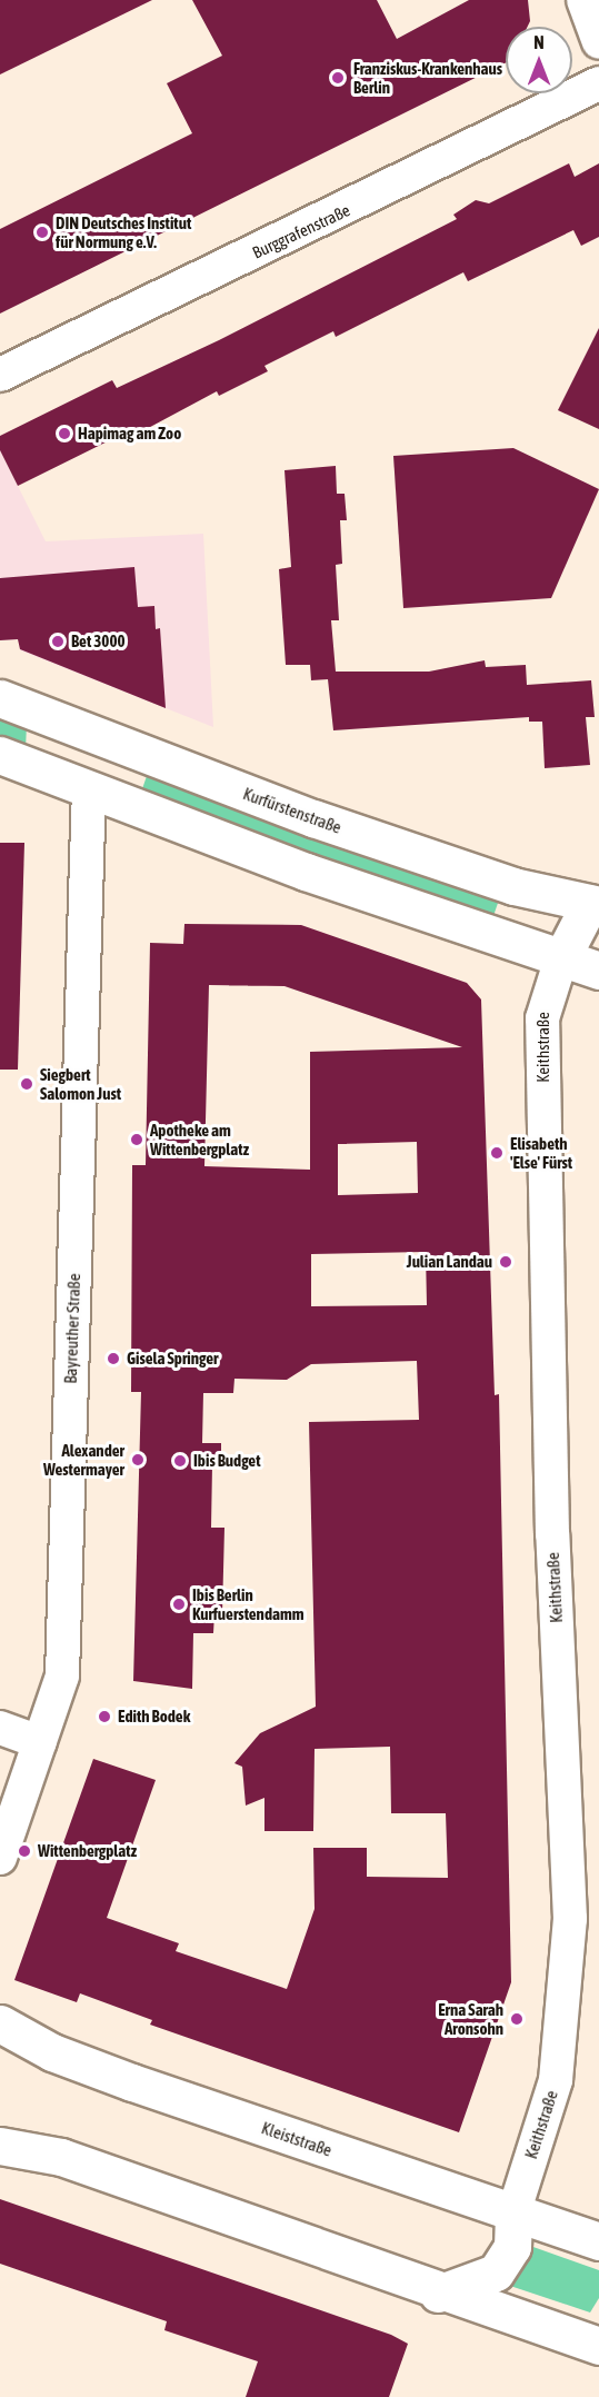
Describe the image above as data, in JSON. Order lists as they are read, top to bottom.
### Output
{
  "streets": {
    "main road": ["Kurfürstenstraße", "Kleiststraße"],
    "street": ["Burggrafenstraße", "Keithstraße", "Bayreuther Straße"]
  },
  "crossings": [
    ["Kurfürstenstraße", "Keithstraße"],
    ["Keithstraße", "Kleiststraße"]
  ],
  "places": [
    "Franziskus-Krankenhaus Berlin",
    "DIN Deutsches Institut für Normung e.V.",
    "Hapimag am Zoo",
    "Bet 3000",
    "Siegbert Salomon Just",
    "Apotheke am Wittenbergplatz",
    "Elisabeth 'Else' Fürst",
    "Julian Landau",
    "Gisela Springer",
    "Alexander Westermayer",
    "Ibis Budget",
    "Ibis Berlin Kurfuerstendamm",
    "Edith Bodek",
    "Wittenbergplatz",
    "Erna Sarah Aronsohn"
  ],
  "north": "top"
}
